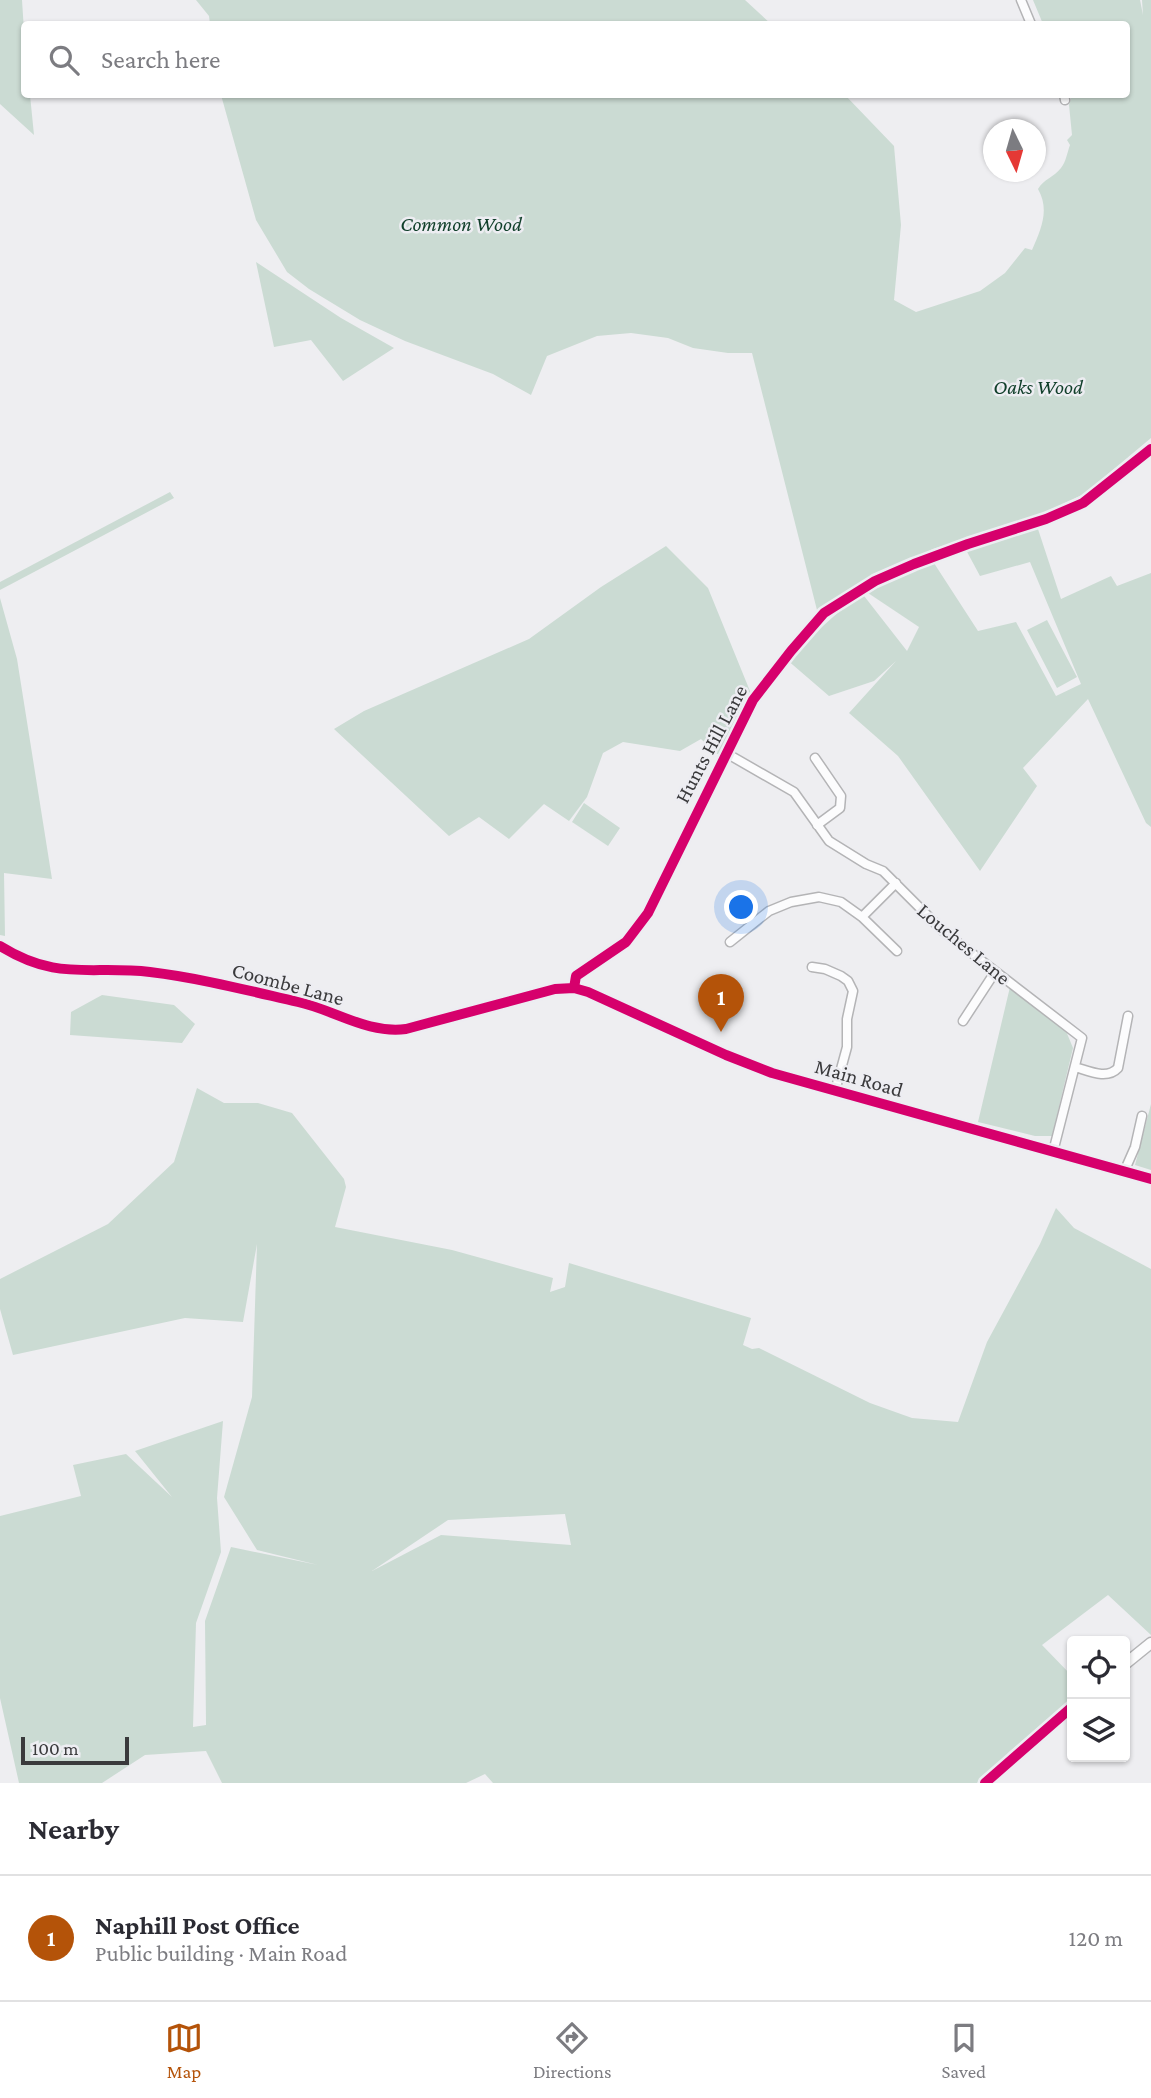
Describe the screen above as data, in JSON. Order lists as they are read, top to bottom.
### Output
{
  "streets": {
    "street": [
      "Hunts Hill Lane",
      "Louches Lane",
      "Coombe Lane",
      "Main Road"
    ]
  },
  "crossings": [
    ["Hunts Hill Lane", "Louches Lane"],
    ["Hunts Hill Lane", "Coombe Lane"],
    ["Hunts Hill Lane", "Main Road"],
    ["Louches Lane", "Main Road"],
    ["Coombe Lane", "Main Road"]
  ],
  "parks": ["Common Wood", "Oaks Wood"],
  "scale_bar": "100 m",
  "north": "bottom",
  "page": {
    "search": "Search here",
    "pins": "1",
    "scale": "100 m",
    "heading": "Nearby",
    "list": [
      {
        "mark": "1",
        "name": "Naphill Post Office",
        "note": "Public building · Main Road",
        "value": "120 m"
      }
    ],
    "nav": ["Map", "Directions", "Saved"]
  }
}
